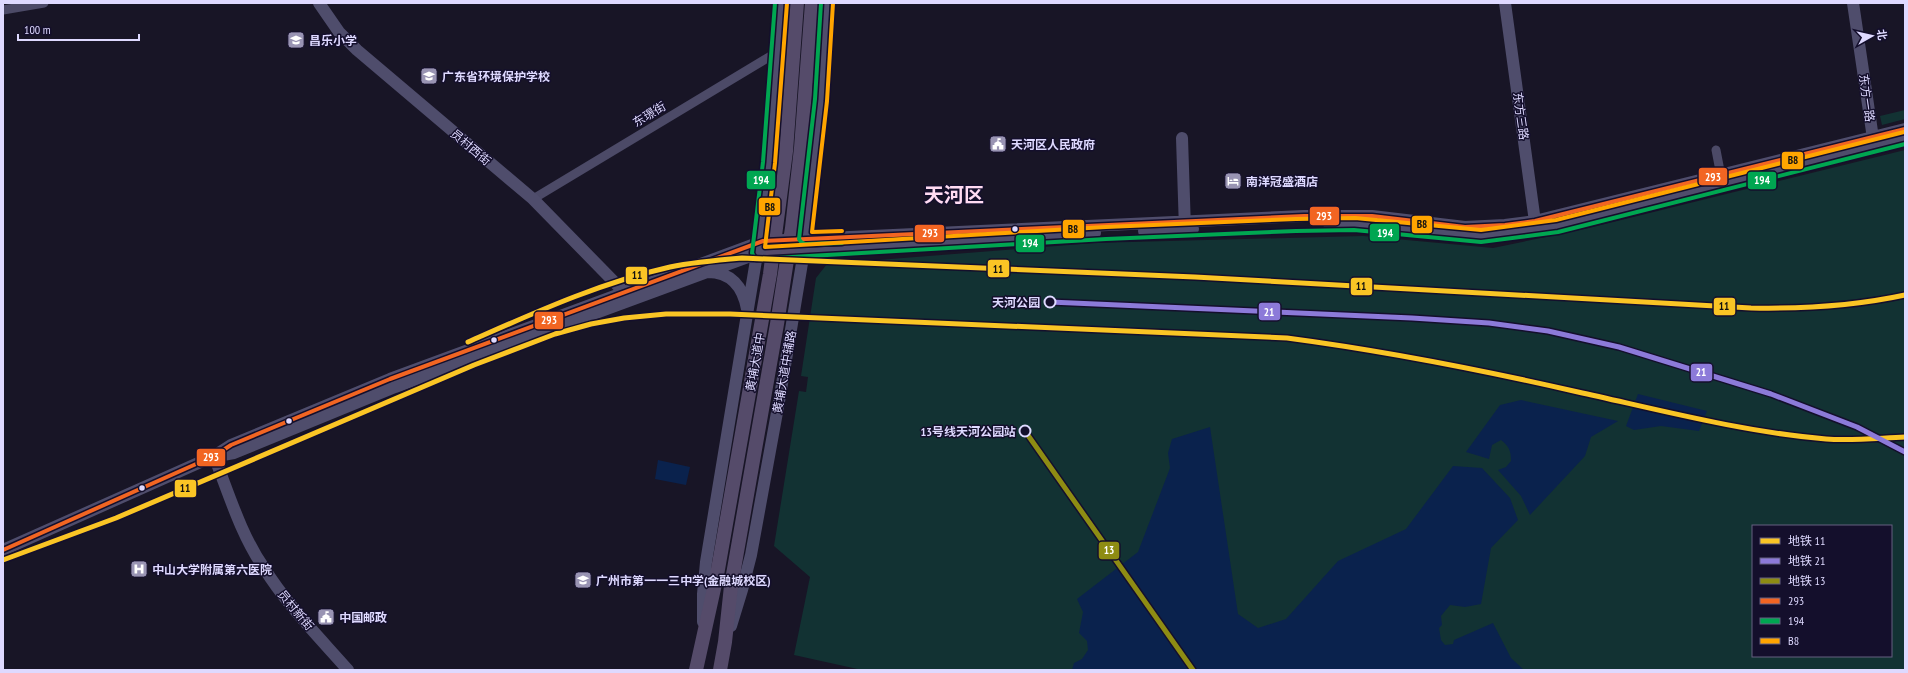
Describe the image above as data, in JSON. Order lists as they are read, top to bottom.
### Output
{
  "streets": {
    "main road": [
      "东方一路",
      "东方三路",
      "员村西街",
      "黄埔大道中",
      "黄埔大道中辅路",
      "员村新街"
    ],
    "street": ["东璟街"]
  },
  "crossings": [
    ["东璟街", "员村西街"],
    ["黄埔大道中", "黄埔大道中辅路"]
  ],
  "districts": ["天河区"],
  "places": {
    "school or university": ["昌乐小学", "广东省环境保护学校", "广州市第一一三中学(金融城校区)"],
    "public building": ["天河区人民政府", "中国邮政"],
    "hotel": ["南洋冠盛酒店"],
    "other": ["天河公园", "13号线天河公园站"],
    "hospital": ["中山大学附属第六医院"]
  },
  "lines": [
    "transit line 194",
    "transit line B8",
    "transit line 293",
    "metro line 11",
    "metro line 21",
    "metro line 13"
  ],
  "legend": [
    "地铁 11",
    "地铁 21",
    "地铁 13",
    "293",
    "194",
    "B8"
  ],
  "scale_bar": "100 m",
  "north": "right"
}
